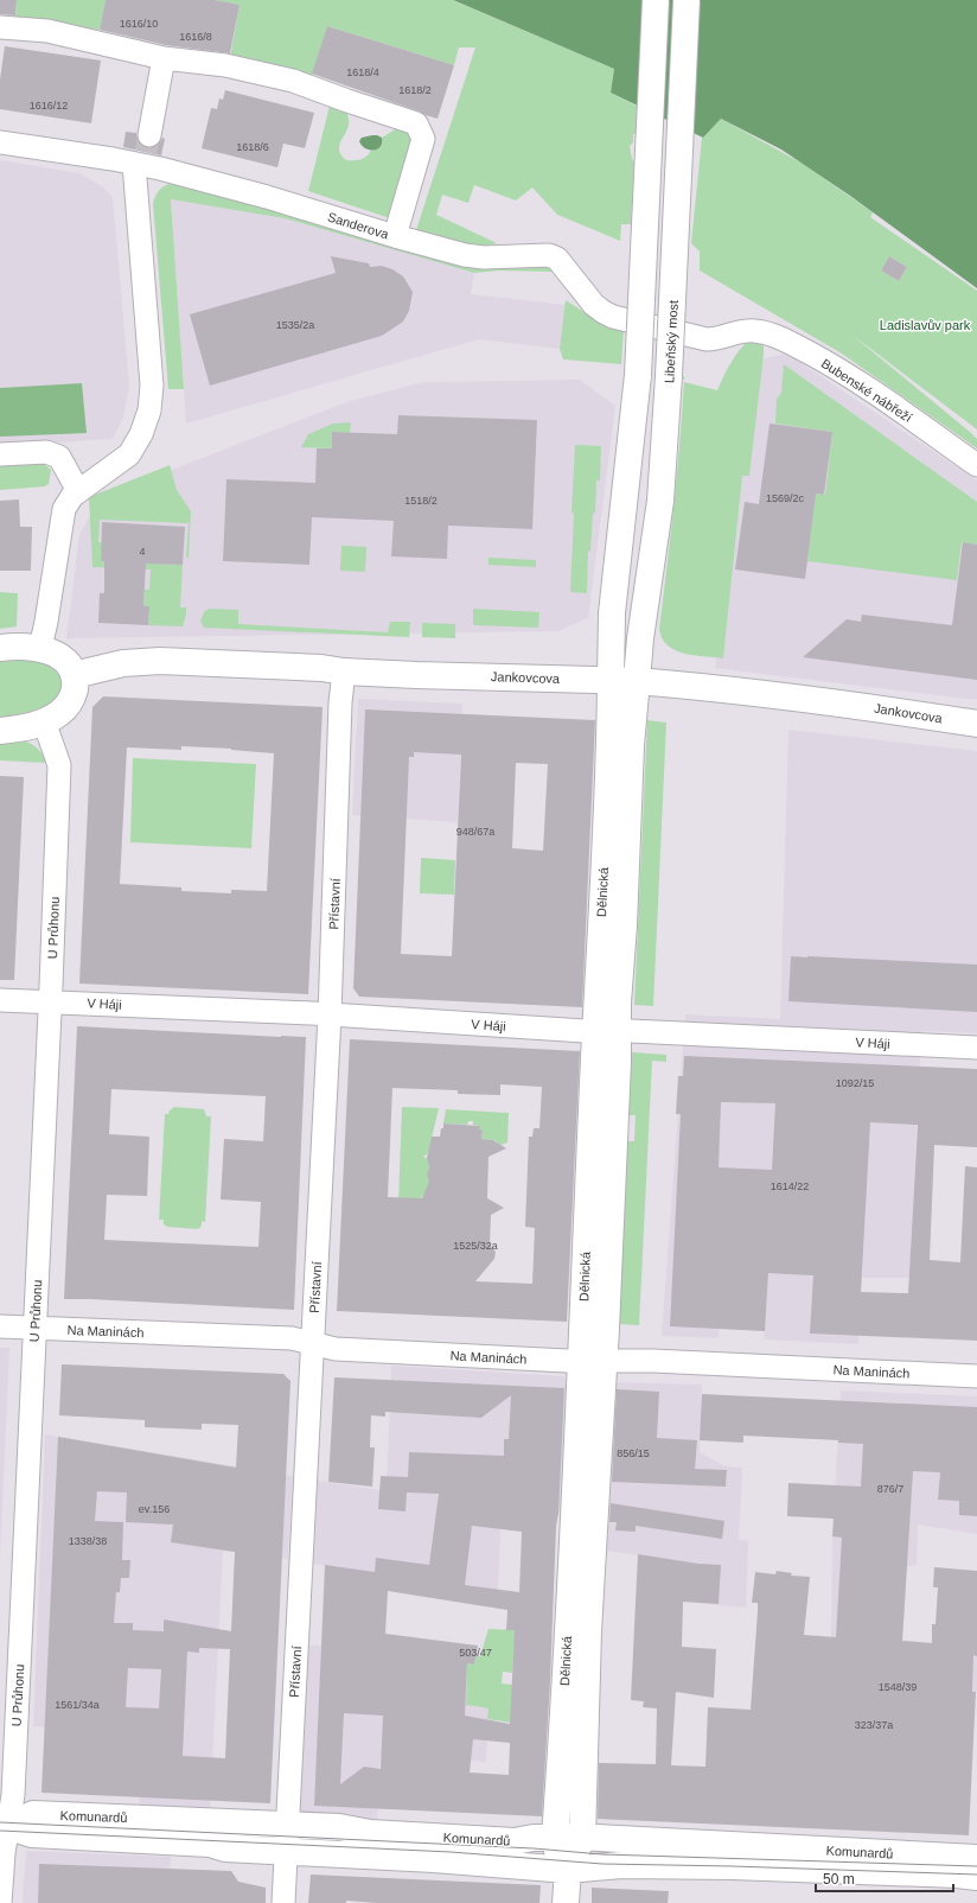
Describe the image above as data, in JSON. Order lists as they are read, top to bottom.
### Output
{
  "streets": {
    "street": [
      "Sanderova",
      "Libeňský most",
      "Bubenské nábřeží",
      "Jankovcova",
      "Dělnická",
      "Přístavní",
      "U Průhonu",
      "V Háji",
      "Na Maninách",
      "Komunardů"
    ]
  },
  "crossings": [
    ["Sanderova", "Bubenské nábřeží"],
    ["Libeňský most", "Jankovcova"],
    ["Libeňský most", "Dělnická"],
    ["Jankovcova", "Dělnická"],
    ["Jankovcova", "Přístavní"],
    ["Dělnická", "V Háji"],
    ["Dělnická", "Na Maninách"],
    ["Dělnická", "Komunardů"],
    ["Přístavní", "V Háji"],
    ["Přístavní", "Na Maninách"],
    ["Přístavní", "Komunardů"],
    ["U Průhonu", "V Háji"],
    ["U Průhonu", "Na Maninách"],
    ["U Průhonu", "Komunardů"]
  ],
  "parks": ["Ladislavův park"],
  "house_numbers": [
    "1616/10",
    "1616/8",
    "1618/4",
    "1618/2",
    "1616/12",
    "1618/6",
    "1535/2a",
    "1569/2c",
    "1518/2",
    "4",
    "948/67a",
    "1092/15",
    "1614/22",
    "1525/32a",
    "856/15",
    "876/7",
    "ev.156",
    "1338/38",
    "503/47",
    "1548/39",
    "1561/34a",
    "323/37a"
  ],
  "scale_bar": "50 m"
}
